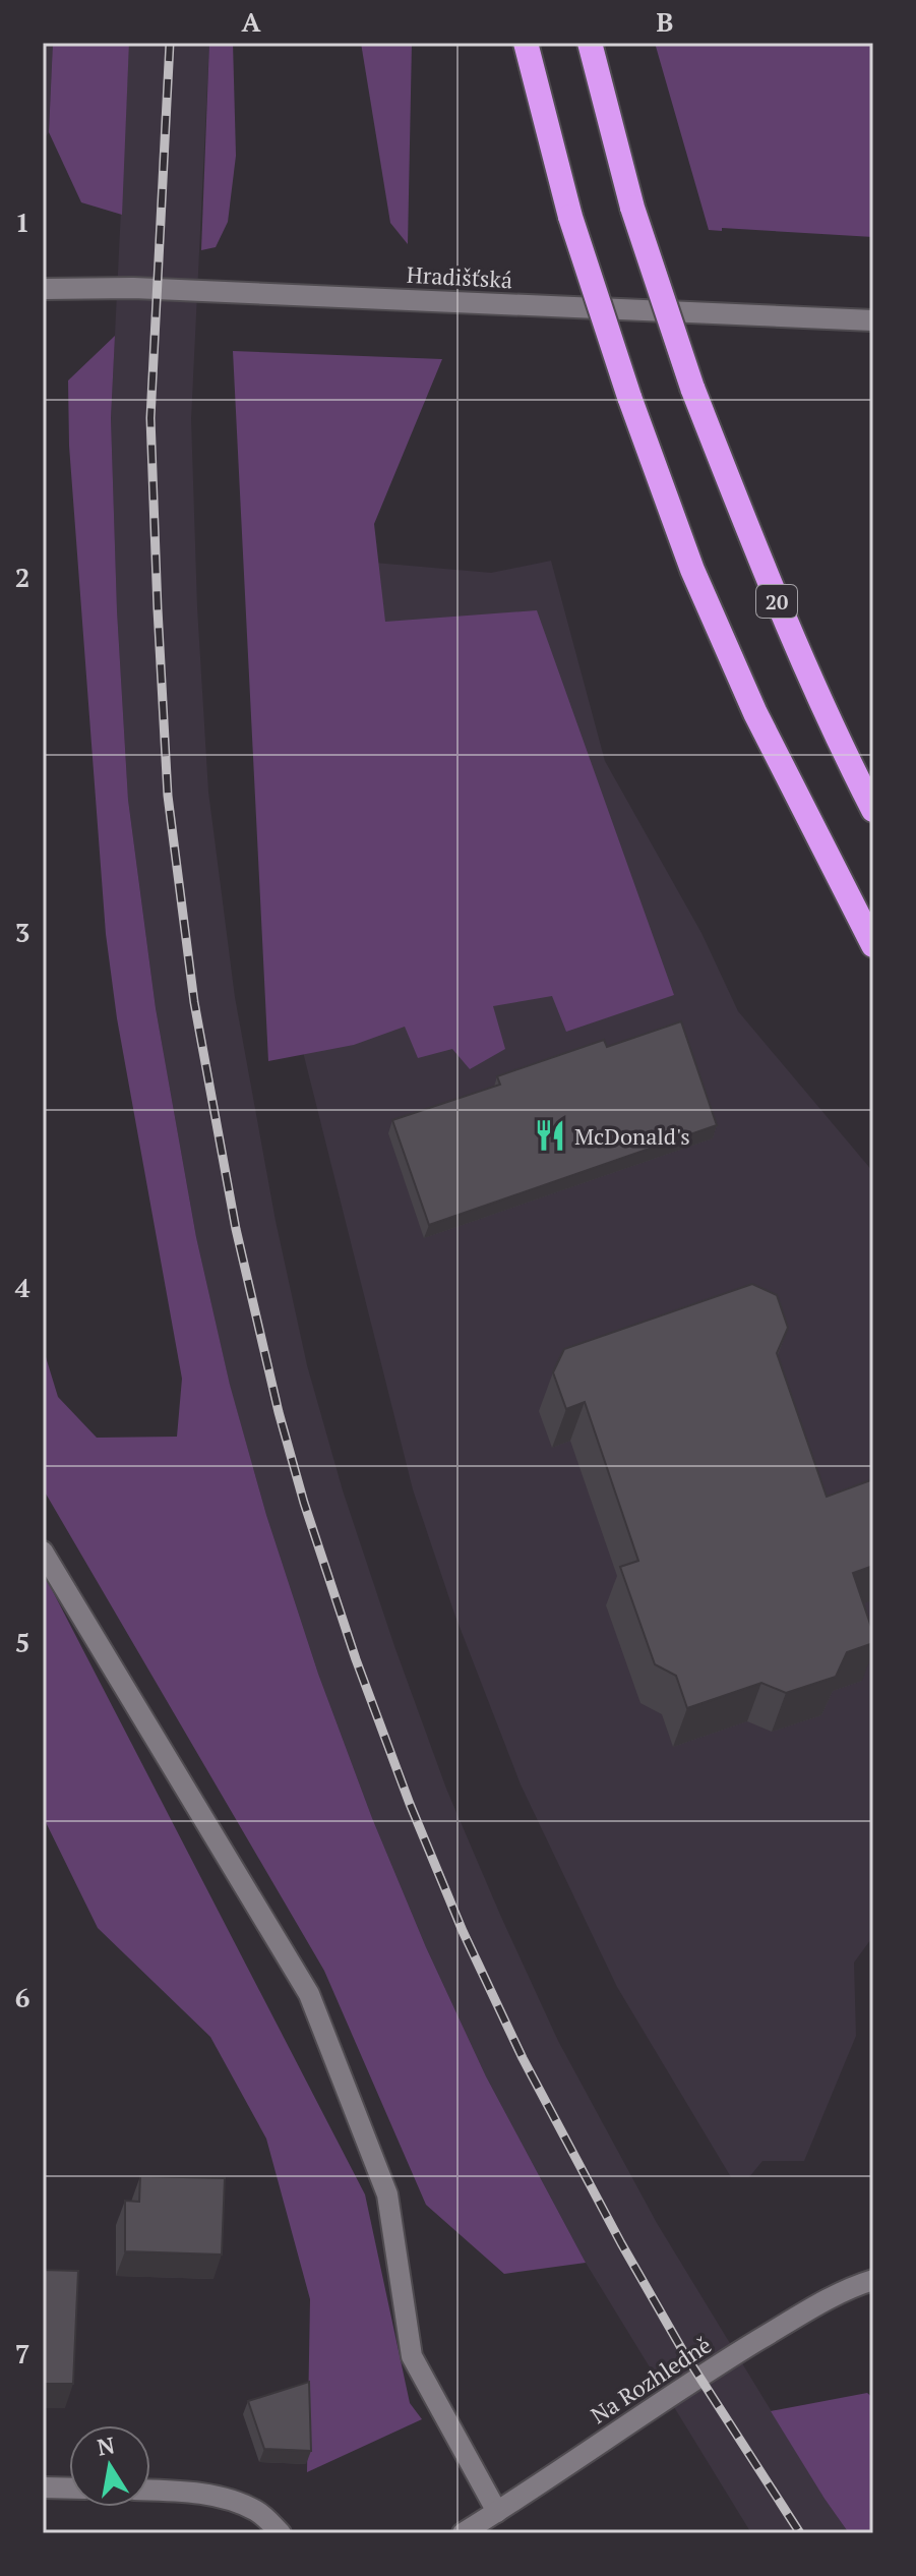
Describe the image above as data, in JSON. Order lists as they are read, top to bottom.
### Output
{
  "streets": {
    "highway": ["20"],
    "street": ["Hradišťská", "Na Rozhledně"]
  },
  "places": {
    "restaurant": ["McDonald's"]
  },
  "north": "top",
  "grid": {
    "columns": ["A", "B"],
    "rows": [
      "1",
      "2",
      "3",
      "4",
      "5",
      "6",
      "7"
    ]
  }
}
